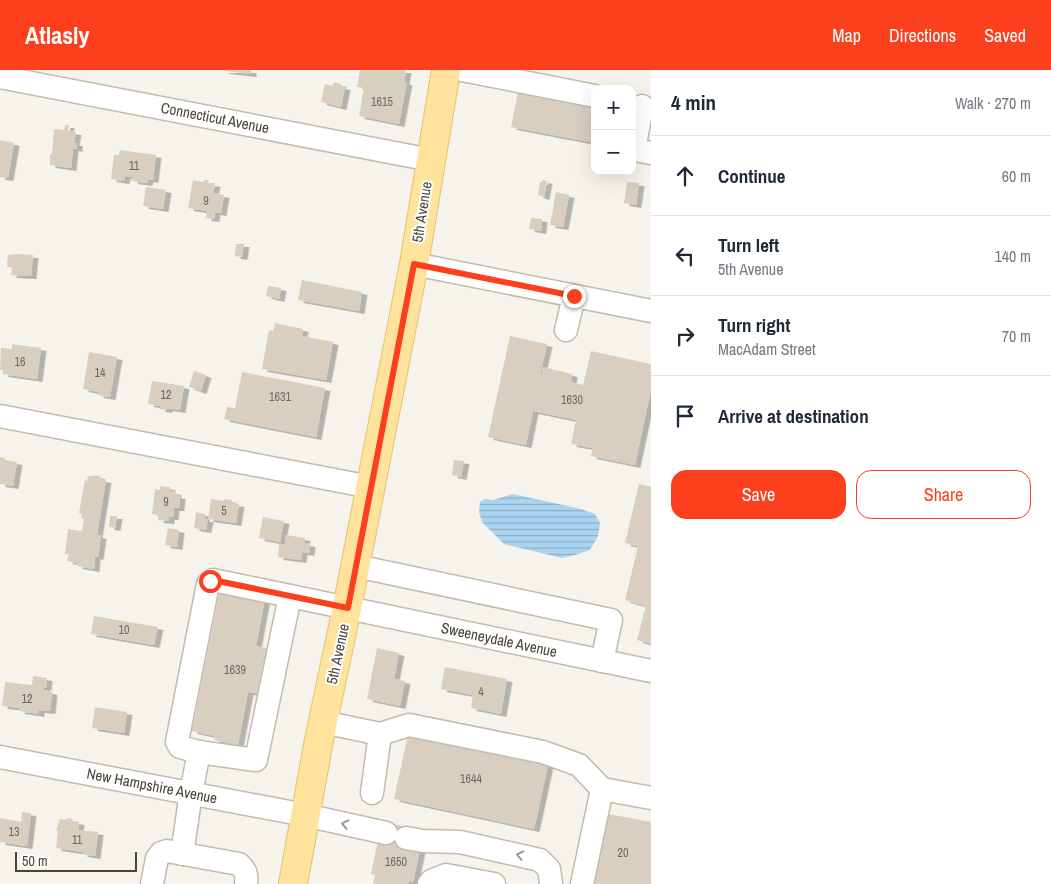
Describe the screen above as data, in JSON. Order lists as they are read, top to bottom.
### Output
{
  "streets": {
    "main road": ["5th Avenue"],
    "street": ["Connecticut Avenue", "Sweeneydale Avenue", "New Hampshire Avenue"]
  },
  "crossings": [
    ["Connecticut Avenue", "5th Avenue"],
    ["5th Avenue", "Sweeneydale Avenue"],
    ["5th Avenue", "New Hampshire Avenue"]
  ],
  "house_numbers": [
    "1615",
    "11",
    "9",
    "16",
    "14",
    "12",
    "1631",
    "1630",
    "9",
    "5",
    "10",
    "1639",
    "4",
    "12",
    "1644",
    "13",
    "11",
    "20",
    "1650"
  ],
  "scale_bar": "50 m",
  "page": {
    "header": "Atlasly",
    "nav": ["Map", "Directions", "Saved"],
    "heading": ["4 min", "Walk · 270 m"],
    "map_buttons": ["+", "−"],
    "list": [
      ["Continue", "60 m"],
      ["Turn left", "5th Avenue", "140 m"],
      ["Turn right", "MacAdam Street", "70 m"],
      "Arrive at destination"
    ],
    "buttons": ["Save", "Share"],
    "scale": "50 m"
  }
}
